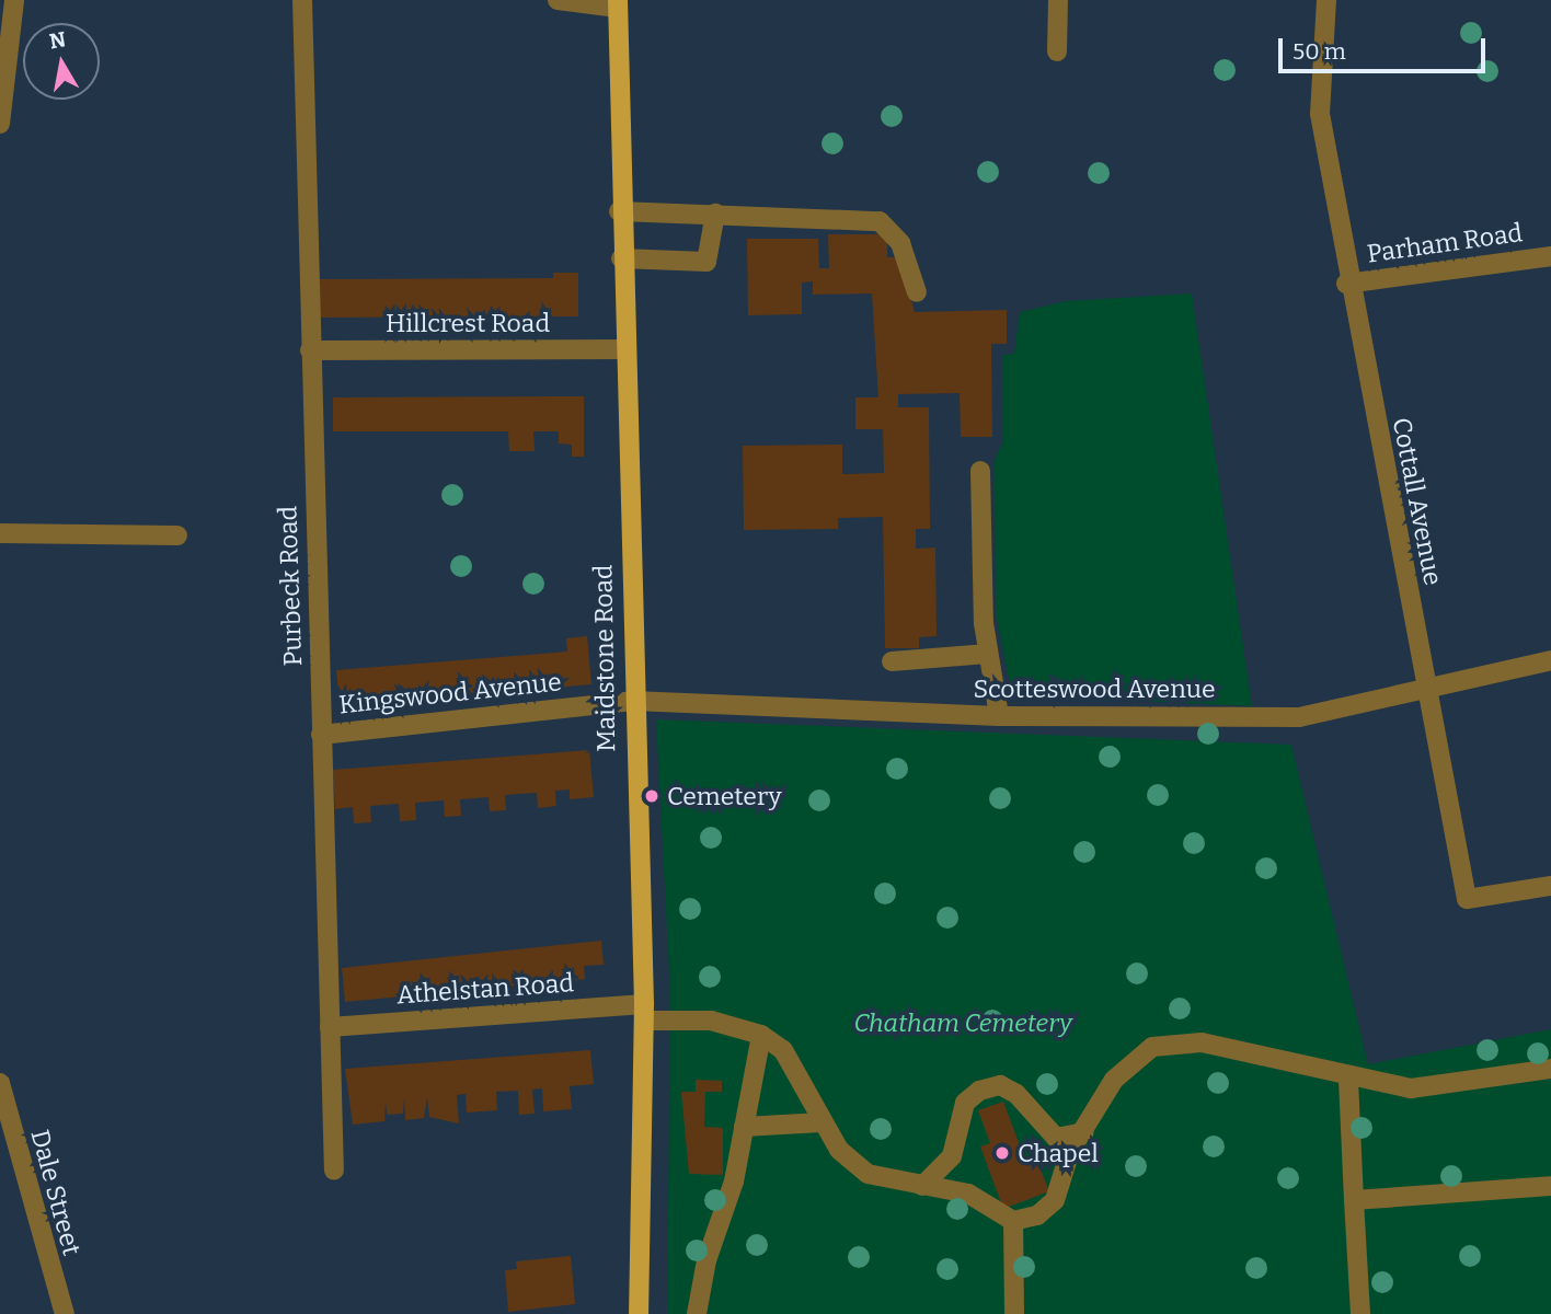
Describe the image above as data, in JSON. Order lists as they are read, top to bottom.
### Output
{
  "streets": {
    "main road": ["Maidstone Road"],
    "street": [
      "Parham Road",
      "Hillcrest Road",
      "Cottall Avenue",
      "Purbeck Road",
      "Scotteswood Avenue",
      "Kingswood Avenue",
      "Athelstan Road",
      "Dale Street"
    ]
  },
  "crossings": [
    ["Parham Road", "Cottall Avenue"],
    ["Hillcrest Road", "Purbeck Road"],
    ["Hillcrest Road", "Maidstone Road"],
    ["Cottall Avenue", "Scotteswood Avenue"],
    ["Purbeck Road", "Kingswood Avenue"],
    ["Purbeck Road", "Athelstan Road"],
    ["Maidstone Road", "Scotteswood Avenue"],
    ["Maidstone Road", "Kingswood Avenue"],
    ["Maidstone Road", "Athelstan Road"],
    ["Scotteswood Avenue", "Kingswood Avenue"]
  ],
  "parks": ["Chatham Cemetery"],
  "places": ["Cemetery", "Chapel"],
  "scale_bar": "50 m",
  "north": "top"
}
